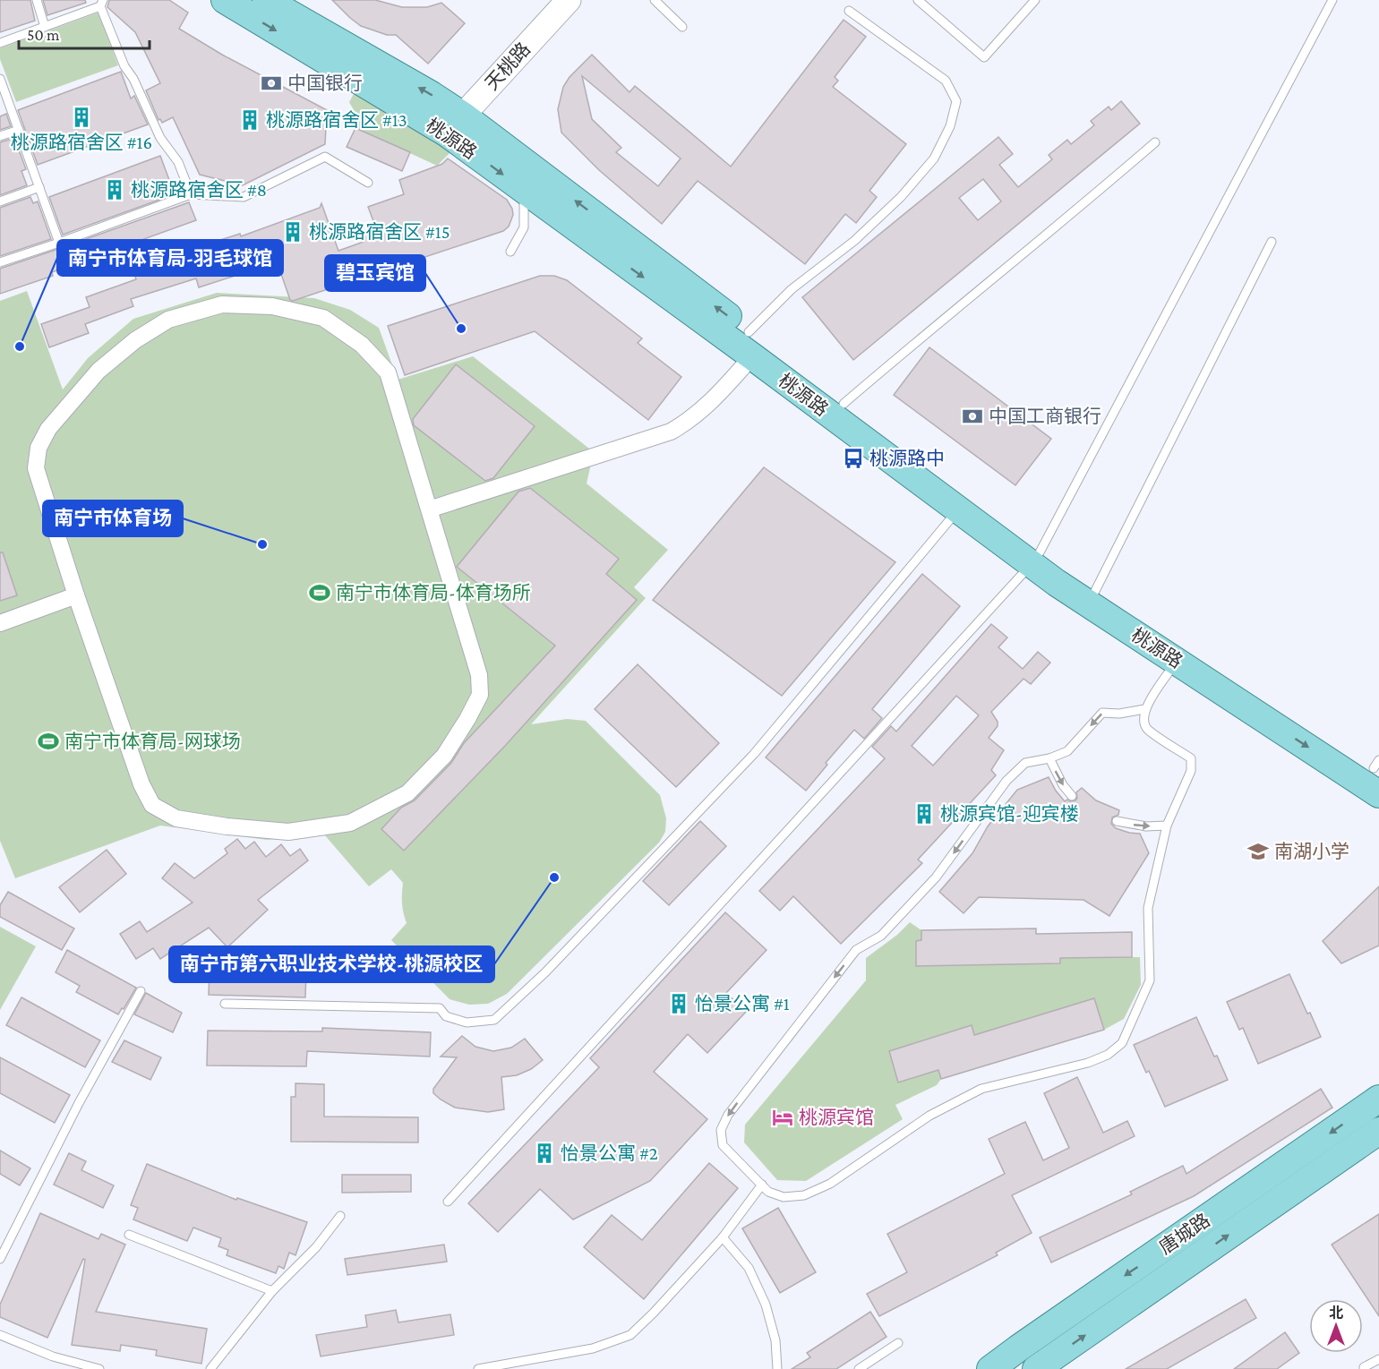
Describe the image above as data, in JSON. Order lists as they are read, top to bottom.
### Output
{
  "streets": {
    "main road": ["天桃路", "桃源路", "唐城路"]
  },
  "crossings": [
    ["天桃路", "桃源路"]
  ],
  "places": {
    "bank": ["中国银行", "中国工商银行"],
    "building": [
      "桃源路宿舍区 #16",
      "桃源路宿舍区 #13",
      "桃源路宿舍区 #8",
      "桃源路宿舍区 #15",
      "桃源宾馆-迎宾楼",
      "怡景公寓 #1",
      "怡景公寓 #2"
    ],
    "other": [
      "碧玉宾馆",
      "南宁市体育局-羽毛球馆",
      "南宁市体育场",
      "南宁市第六职业技术学校-桃源校区"
    ],
    "bus stop": ["桃源路中"],
    "sports": ["南宁市体育局-体育场所", "南宁市体育局-网球场"],
    "school or university": ["南湖小学"],
    "hotel": ["桃源宾馆"]
  },
  "scale_bar": "50 m",
  "north": "top"
}
